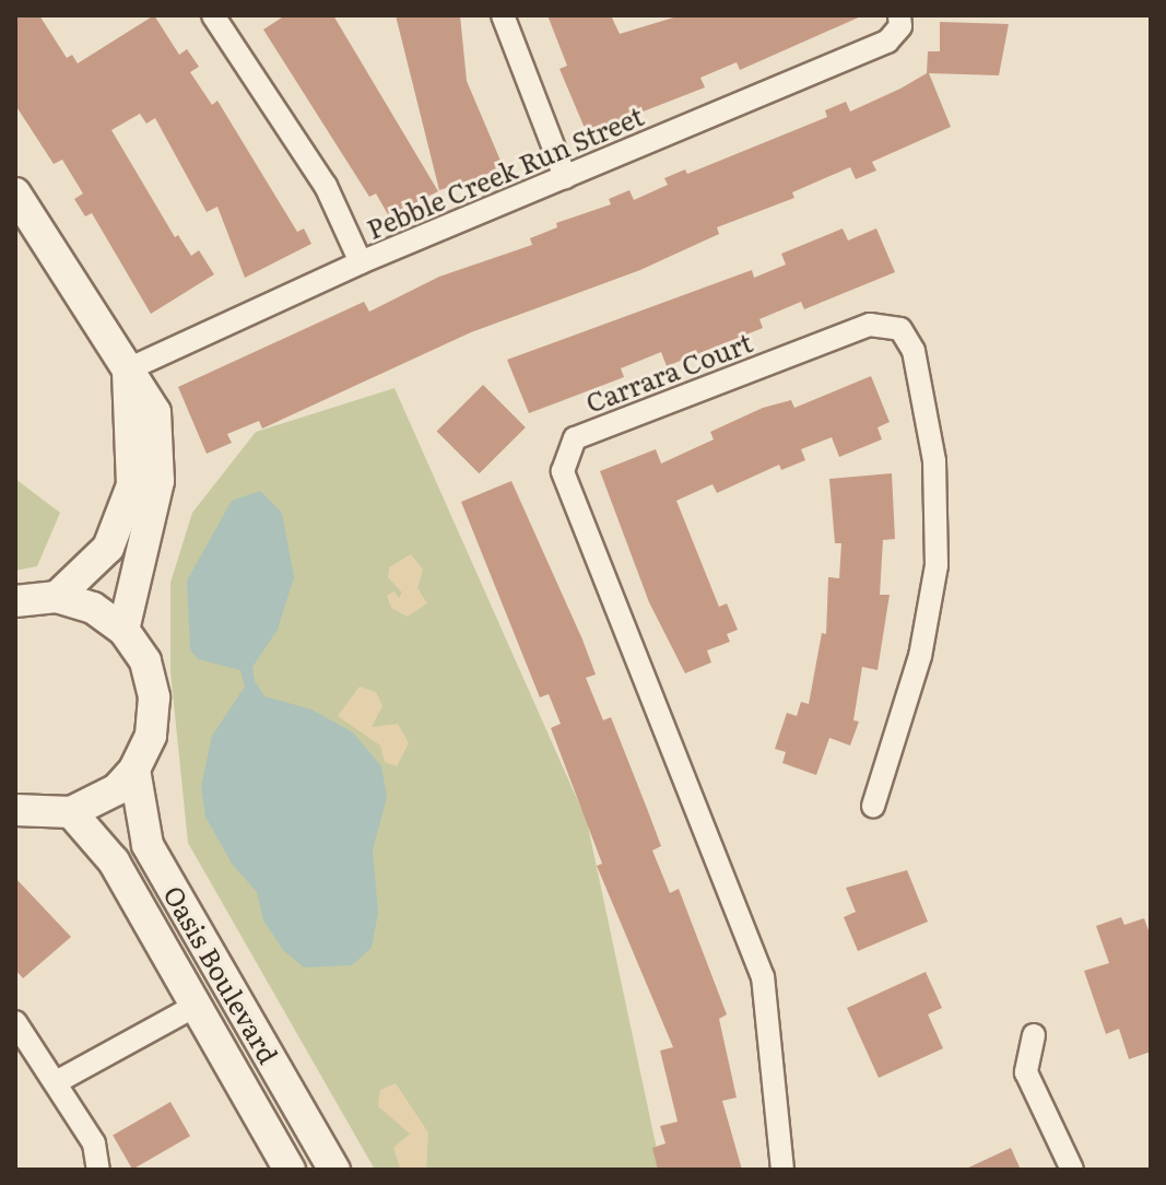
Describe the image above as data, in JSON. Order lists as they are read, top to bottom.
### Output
{
  "streets": {
    "main road": ["Oasis Boulevard"],
    "street": ["Pebble Creek Run Street", "Carrara Court"]
  }
}
